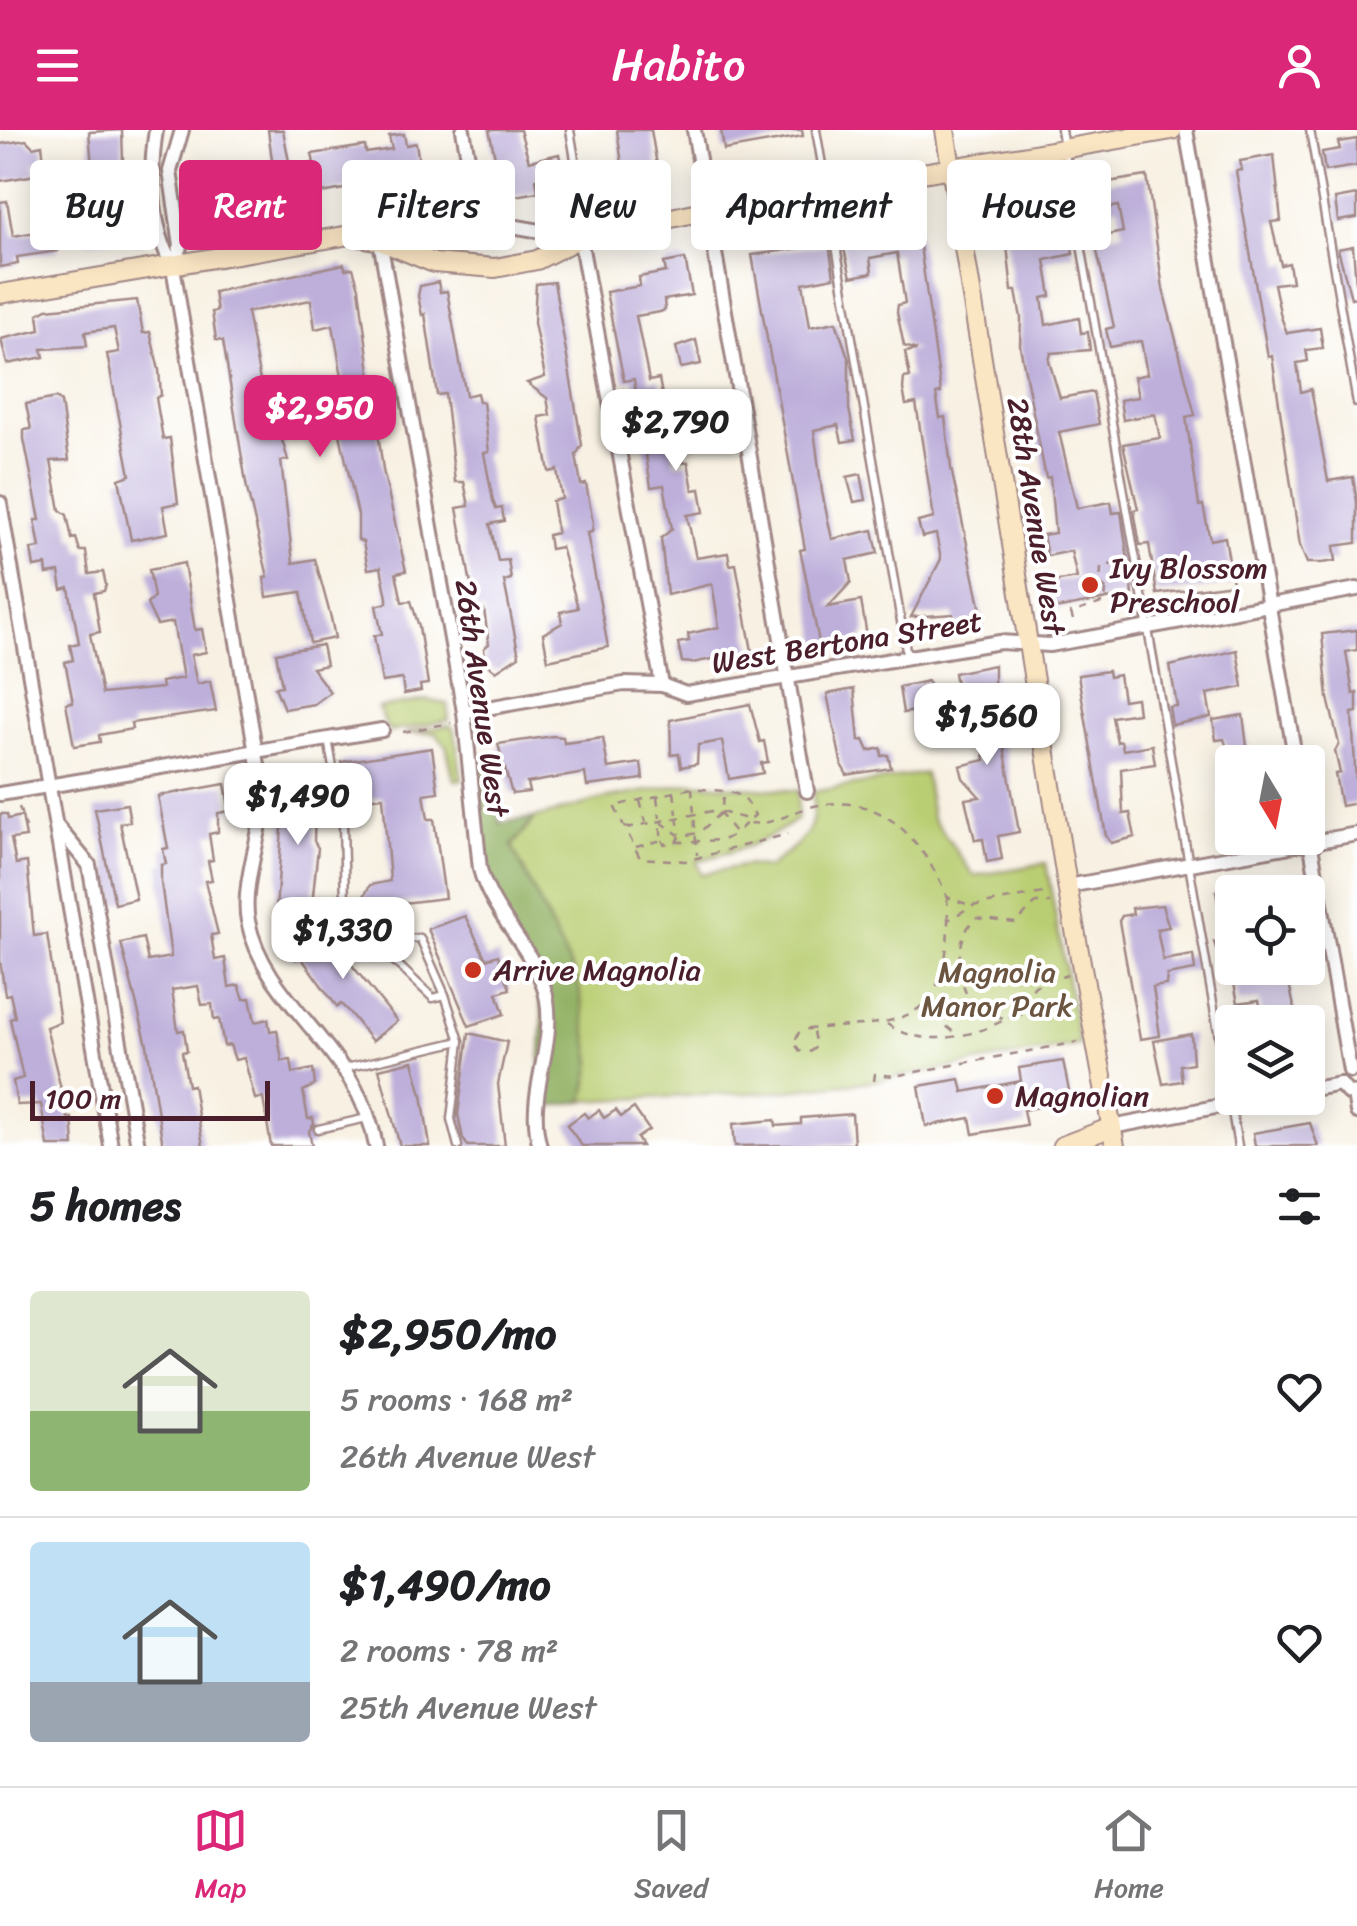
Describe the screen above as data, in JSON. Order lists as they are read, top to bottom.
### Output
{
  "streets": {
    "street": ["28th Avenue West", "West Bertona Street", "26th Avenue West"]
  },
  "crossings": [
    ["28th Avenue West", "West Bertona Street"],
    ["West Bertona Street", "26th Avenue West"]
  ],
  "parks": ["Magnolia Manor Park"],
  "places": ["Ivy Blossom Preschool", "Arrive Magnolia", "Magnolian"],
  "scale_bar": "100 m",
  "north": "bottom",
  "page": {
    "header": "Habito",
    "chip": [
      "Buy",
      "Rent",
      "Filters",
      "New",
      "Apartment",
      "House"
    ],
    "price": [
      "$2,950",
      "$2,790",
      "$1,560",
      "$1,490",
      "$1,330"
    ],
    "scale": "100 m",
    "heading": "5 homes",
    "list": [
      {
        "name": "$2,950/mo",
        "note": "5 rooms · 168 m² · 26th Avenue West"
      },
      {
        "name": "$1,490/mo",
        "note": "2 rooms · 78 m² · 25th Avenue West"
      }
    ],
    "tabs": ["Map", "Saved", "Home"]
  }
}
